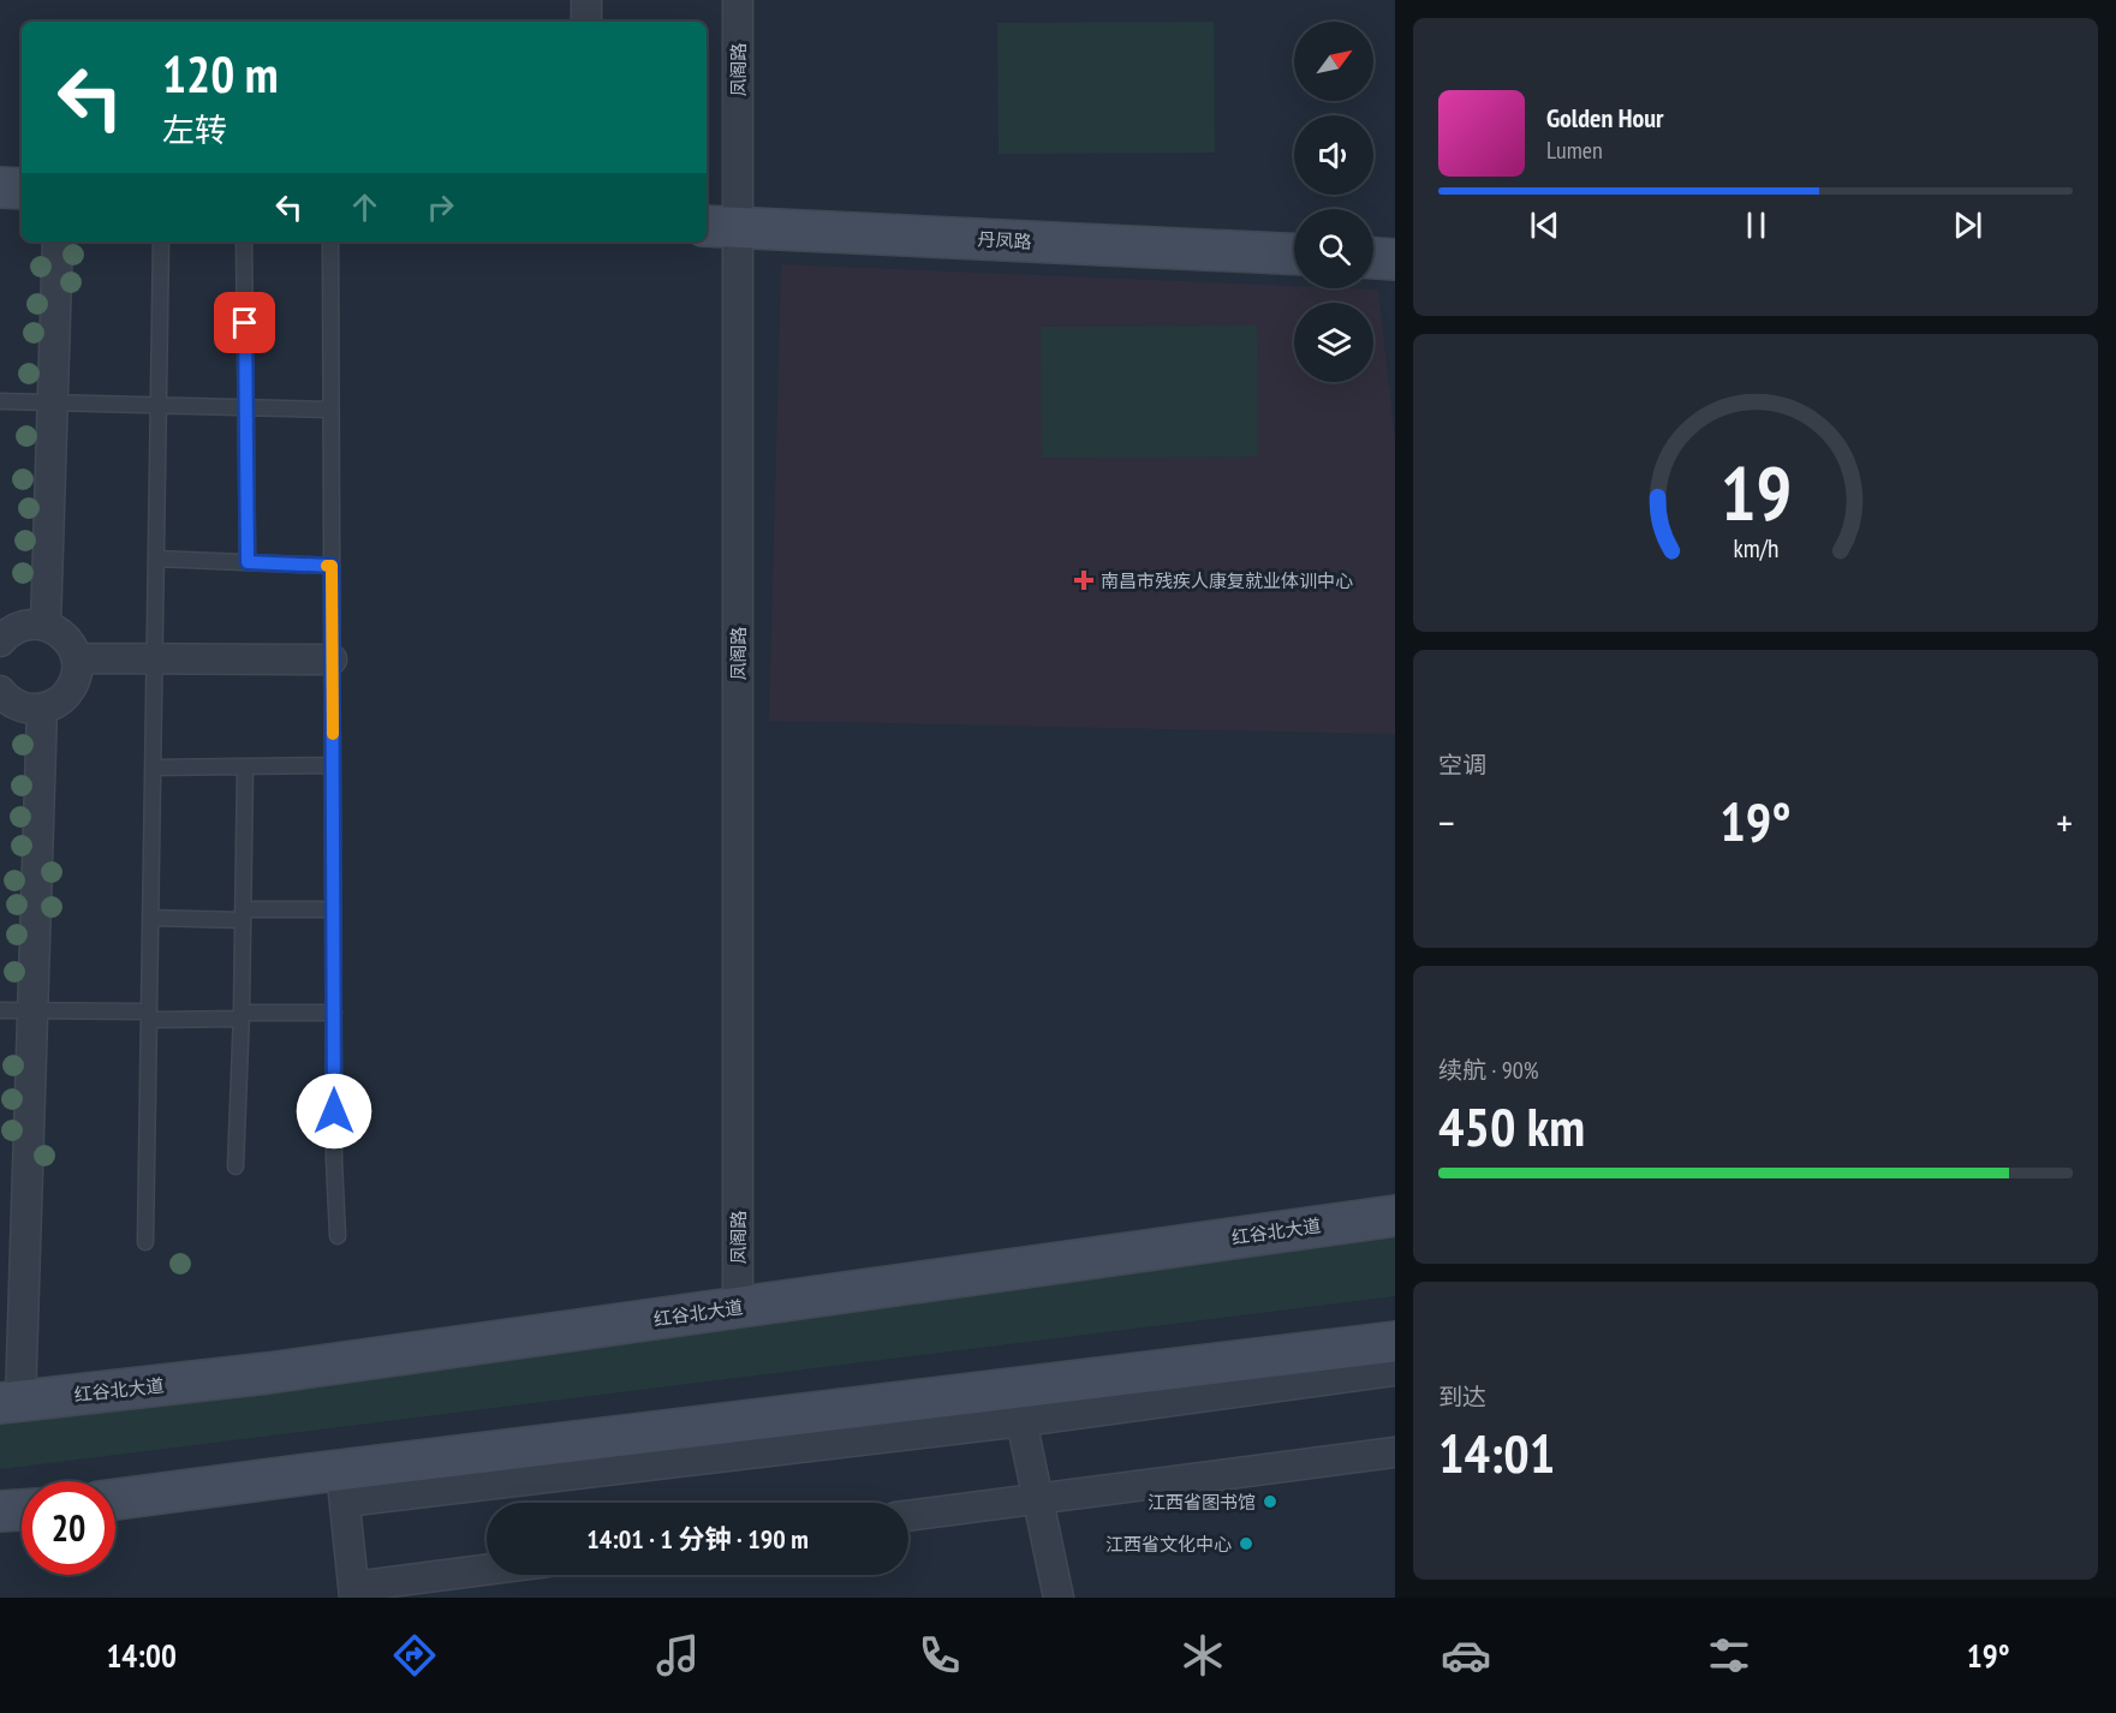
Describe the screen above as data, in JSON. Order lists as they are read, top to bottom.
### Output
{
  "streets": {
    "main road": ["丹凤路", "红谷北大道"],
    "street": ["凤阁路"]
  },
  "crossings": [
    ["凤阁路", "丹凤路"],
    ["凤阁路", "红谷北大道"]
  ],
  "places": {
    "health": ["南昌市残疾人康复就业体训中心"],
    "other": ["江西省图书馆", "江西省文化中心"]
  },
  "north": "top right",
  "page": {
    "turn": ["120 m", "左转"],
    "song": ["Golden Hour", "Lumen"],
    "tile": [
      "空调",
      ["续航 · 90%", "450 km"],
      ["到达", "14:01"]
    ],
    "heat": ["−", "19°", "+"],
    "limit": "20",
    "trip": "14:01 · 1 分钟 · 190 m",
    "tabs": ["14:00", "19°"],
    "gauge": ["19", "km/h"]
  }
}
